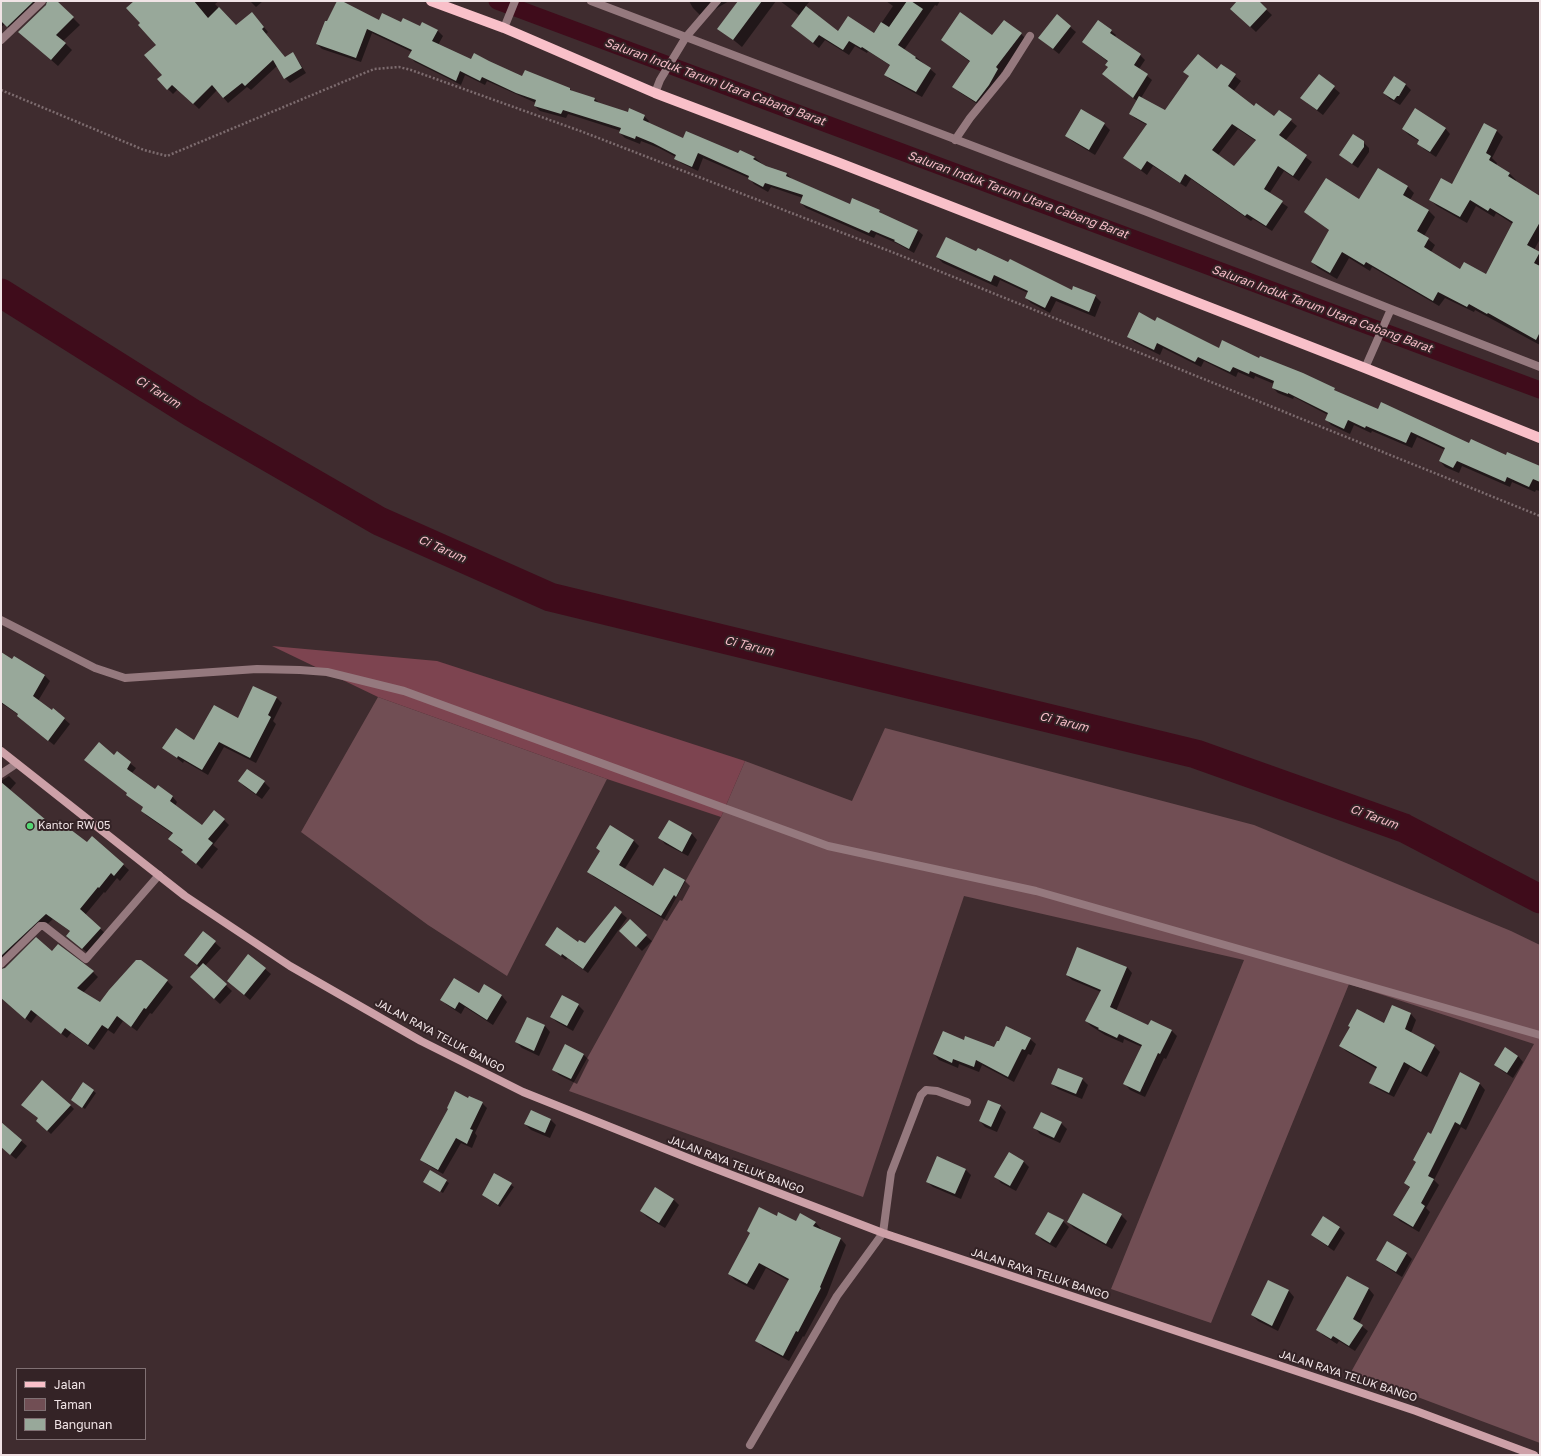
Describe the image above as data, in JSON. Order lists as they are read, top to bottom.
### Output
{
  "streets": {
    "main road": ["JALAN RAYA TELUK BANGO"]
  },
  "water": ["Saluran Induk Tarum Utara Cabang Barat", "Ci Tarum"],
  "places": ["Kantor RW 05"],
  "legend": ["Jalan", "Taman", "Bangunan"]
}
